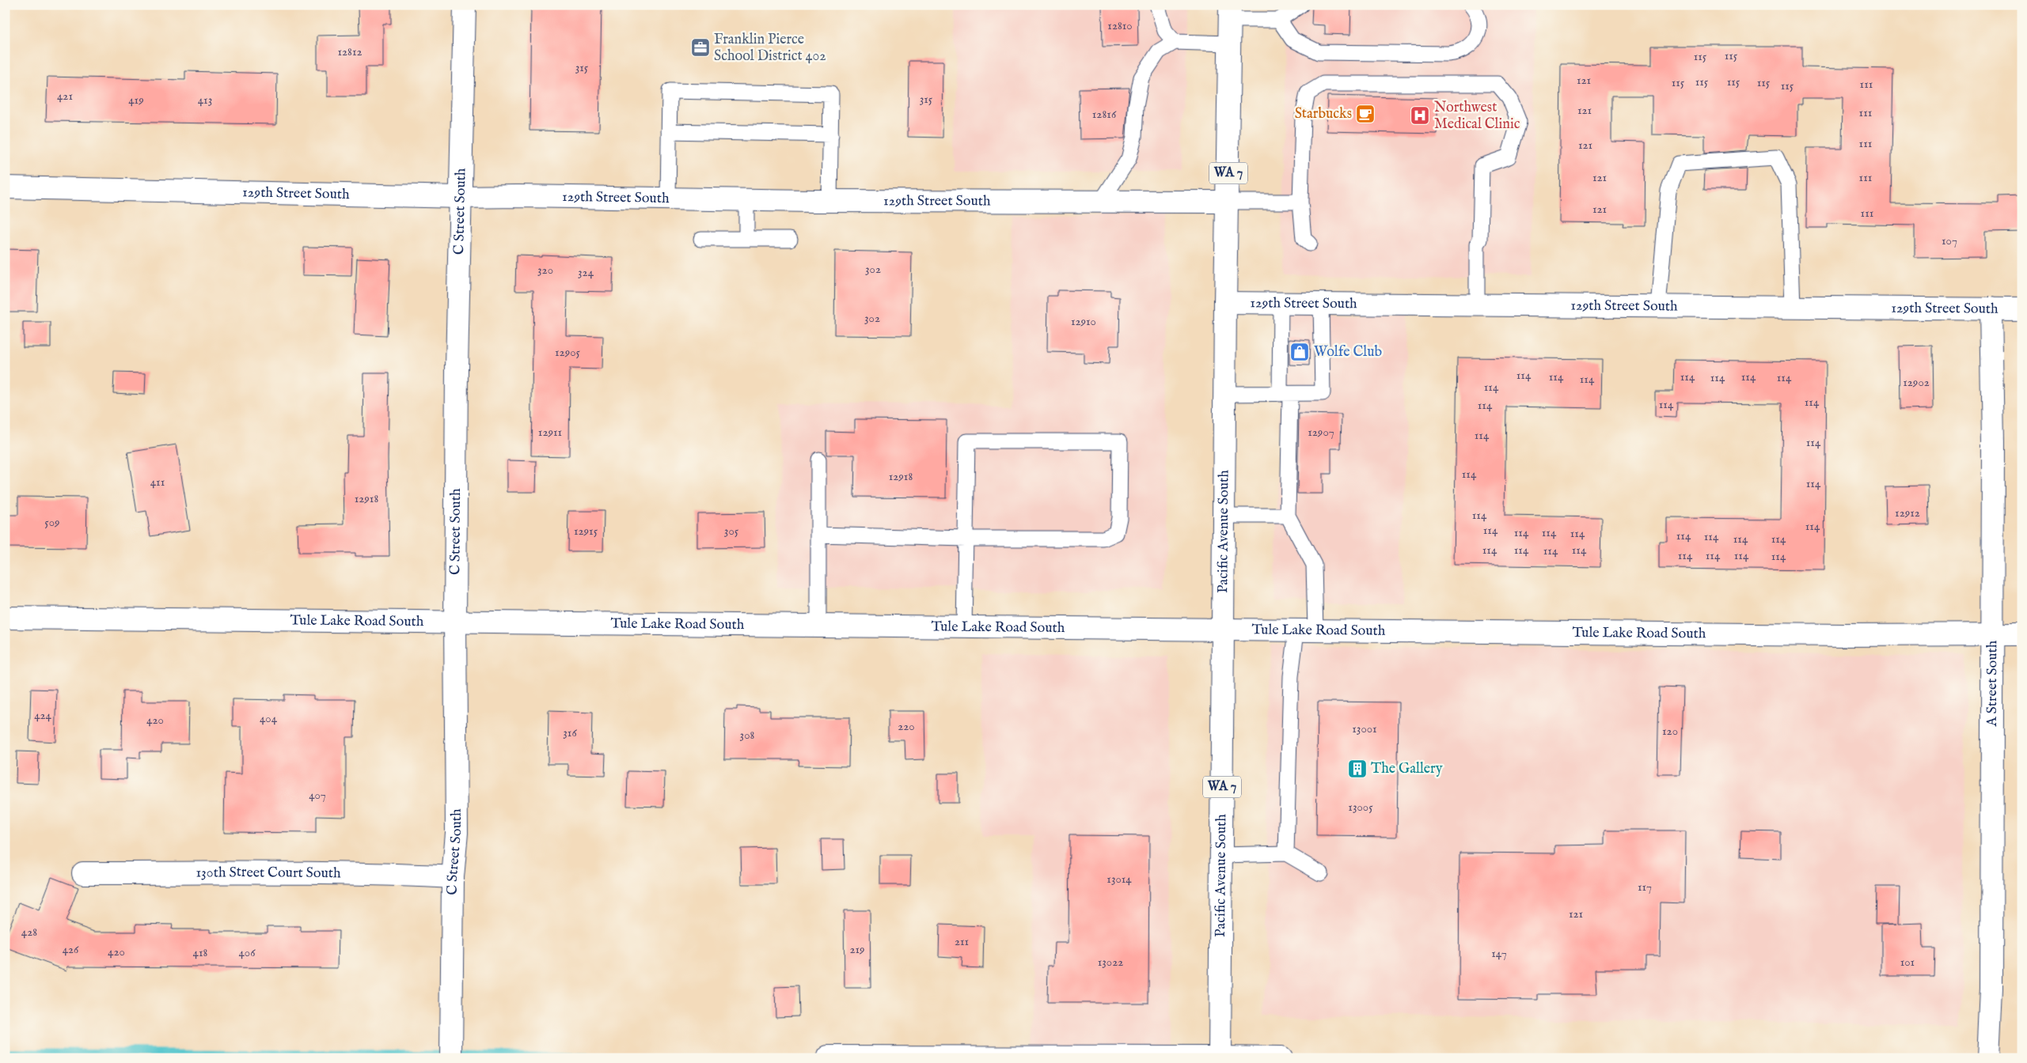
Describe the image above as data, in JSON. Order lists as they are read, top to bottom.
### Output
{
  "streets": {
    "street": [
      "WA 7",
      "129th Street South",
      "C Street South",
      "Pacific Avenue South",
      "Tule Lake Road South",
      "A Street South",
      "130th Street Court South"
    ]
  },
  "crossings": [
    ["129th Street South", "C Street South"],
    ["129th Street South", "Pacific Avenue South"],
    ["129th Street South", "A Street South"],
    ["C Street South", "Tule Lake Road South"],
    ["C Street South", "130th Street Court South"],
    ["Pacific Avenue South", "Tule Lake Road South"],
    ["Tule Lake Road South", "A Street South"]
  ],
  "places": {
    "office": ["Franklin Pierce School District 402"],
    "cafe": ["Starbucks"],
    "hospital": ["Northwest Medical Clinic"],
    "shop": ["Wolfe Club"],
    "building": ["The Gallery"]
  },
  "house_numbers": [
    "12810",
    "12812",
    "115",
    "115",
    "315",
    "121",
    "115",
    "115",
    "115",
    "115",
    "111",
    "115",
    "421",
    "315",
    "419",
    "413",
    "121",
    "111",
    "12816",
    "111",
    "121",
    "121",
    "111",
    "121",
    "111",
    "107",
    "302",
    "320",
    "324",
    "302",
    "12910",
    "12905",
    "114",
    "114",
    "114",
    "114",
    "114",
    "114",
    "114",
    "12902",
    "114",
    "114",
    "114",
    "114",
    "12911",
    "12907",
    "114",
    "114",
    "114",
    "12918",
    "411",
    "114",
    "12918",
    "12912",
    "114",
    "509",
    "114",
    "114",
    "12915",
    "305",
    "114",
    "114",
    "114",
    "114",
    "114",
    "114",
    "114",
    "114",
    "114",
    "114",
    "114",
    "114",
    "114",
    "114",
    "114",
    "424",
    "404",
    "420",
    "220",
    "13001",
    "120",
    "316",
    "308",
    "407",
    "13005",
    "13014",
    "117",
    "121",
    "428",
    "211",
    "426",
    "219",
    "420",
    "418",
    "406",
    "147",
    "13022",
    "101"
  ]
}
